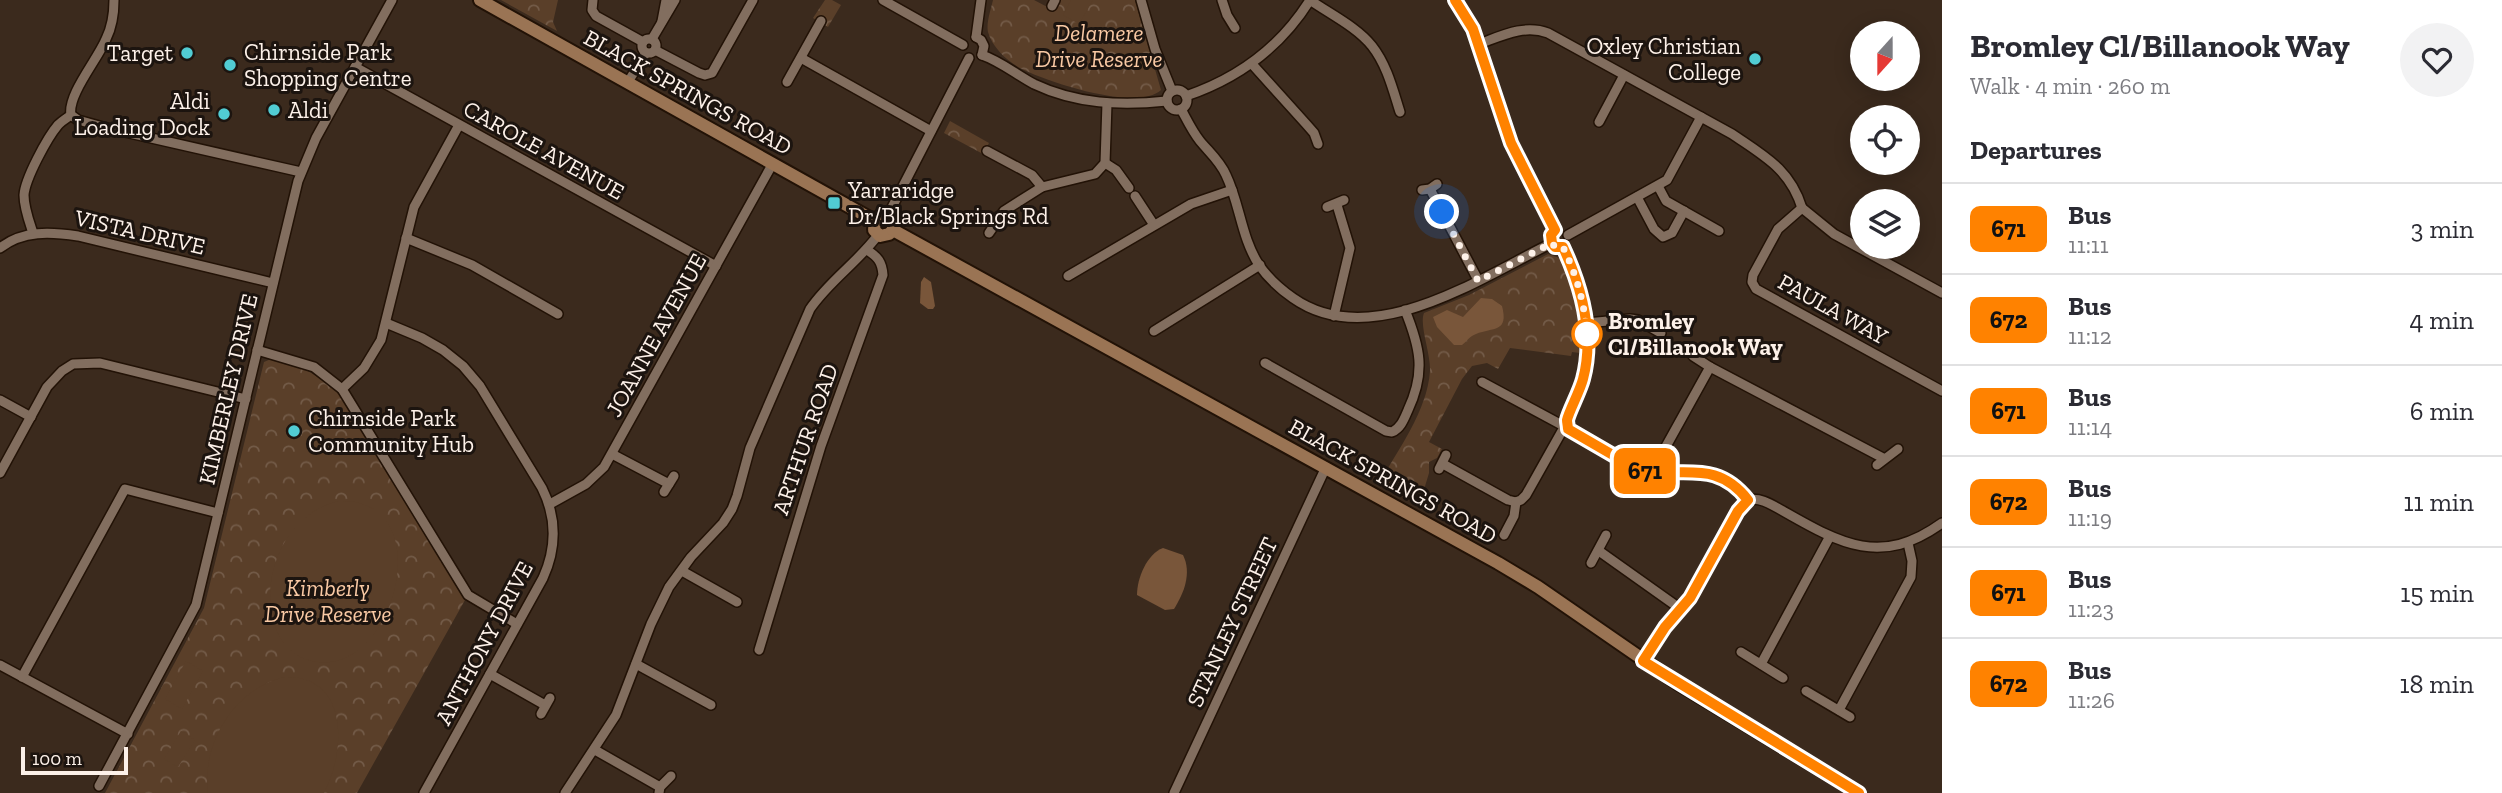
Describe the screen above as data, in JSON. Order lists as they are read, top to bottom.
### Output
{
  "streets": {
    "main road": ["BLACK SPRINGS ROAD"],
    "street": [
      "CAROLE AVENUE",
      "VISTA DRIVE",
      "PAULA WAY",
      "JOANNE AVENUE",
      "KIMBERLEY DRIVE",
      "ARTHUR ROAD",
      "STANLEY STREET",
      "ANTHONY DRIVE"
    ]
  },
  "crossings": [
    ["BLACK SPRINGS ROAD", "JOANNE AVENUE"],
    ["BLACK SPRINGS ROAD", "STANLEY STREET"],
    ["CAROLE AVENUE", "JOANNE AVENUE"],
    ["CAROLE AVENUE", "KIMBERLEY DRIVE"],
    ["VISTA DRIVE", "KIMBERLEY DRIVE"],
    ["JOANNE AVENUE", "ANTHONY DRIVE"]
  ],
  "parks": ["Delamere Drive Reserve", "Kimberly Drive Reserve"],
  "places": {
    "other": [
      "Target",
      "Oxley Christian College",
      "Chirnside Park Shopping Centre",
      "Aldi",
      "Aldi Loading Dock",
      "Bromley Cl/Billanook Way",
      "Chirnside Park Community Hub"
    ],
    "transit": ["Yarraridge Dr/Black Springs Rd"]
  },
  "lines": ["bus line 671"],
  "scale_bar": "100 m",
  "north": "bottom",
  "page": {
    "on_map": "671",
    "heading": [
      ["Bromley Cl/Billanook Way", "Walk · 4 min · 260 m"],
      "Departures"
    ],
    "list": [
      {
        "mark": "671",
        "name": "Bus",
        "note": "11:11",
        "value": "3 min"
      },
      {
        "mark": "672",
        "name": "Bus",
        "note": "11:12",
        "value": "4 min"
      },
      {
        "mark": "671",
        "name": "Bus",
        "note": "11:14",
        "value": "6 min"
      },
      {
        "mark": "672",
        "name": "Bus",
        "note": "11:19",
        "value": "11 min"
      },
      {
        "mark": "671",
        "name": "Bus",
        "note": "11:23",
        "value": "15 min"
      },
      {
        "mark": "672",
        "name": "Bus",
        "note": "11:26",
        "value": "18 min"
      }
    ],
    "scale": "100 m"
  }
}
